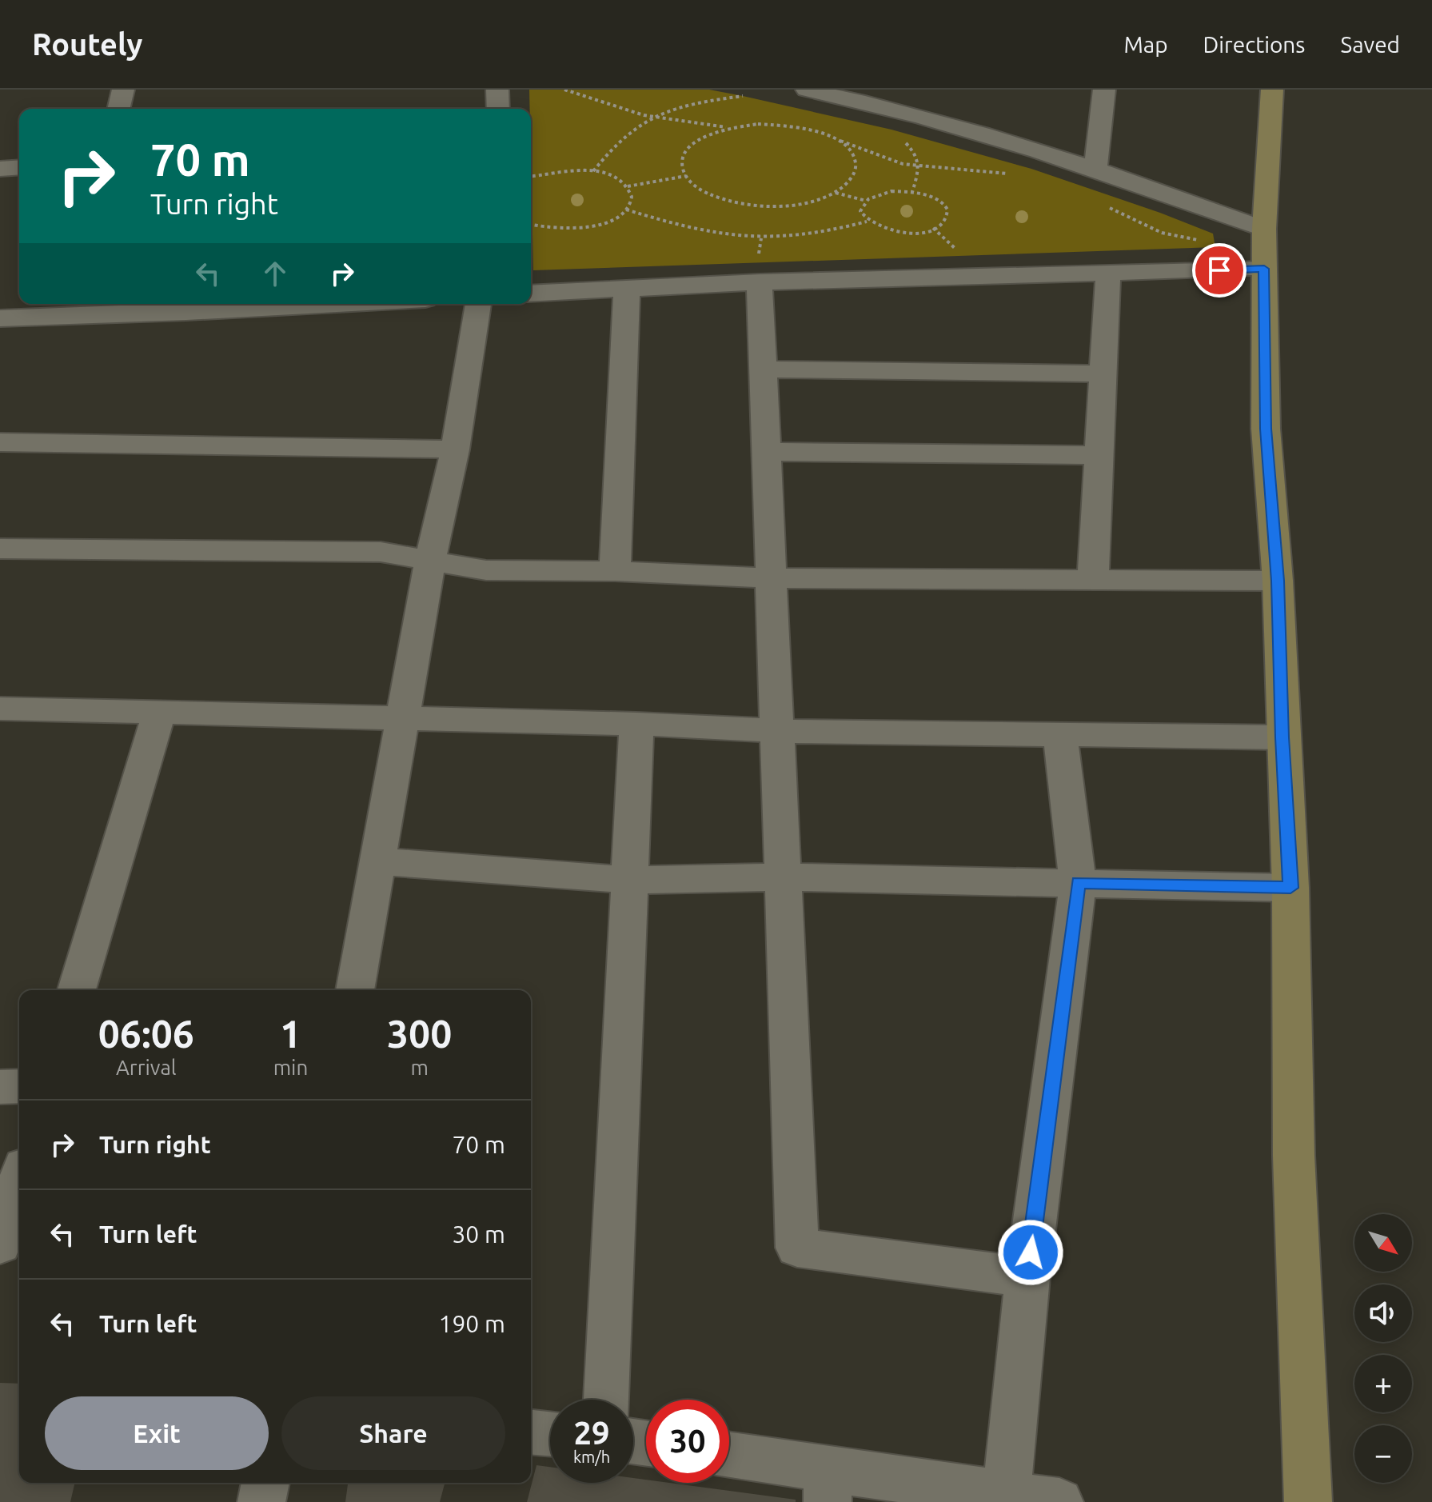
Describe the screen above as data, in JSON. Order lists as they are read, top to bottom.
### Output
{
  "north": "bottom right",
  "page": {
    "header": "Routely",
    "nav": ["Map", "Directions", "Saved"],
    "turn": ["70 m", "Turn right"],
    "eta": [
      "06:06",
      "Arrival",
      "1",
      "min",
      "300",
      "m"
    ],
    "list": [
      {
        "name": "Turn right",
        "value": "70 m"
      },
      {
        "name": "Turn left",
        "value": "30 m"
      },
      {
        "name": "Turn left",
        "value": "190 m"
      }
    ],
    "map_buttons": ["+", "−"],
    "buttons": ["Exit", "Share"],
    "speed": "29 km/h",
    "limit": "30"
  }
}
